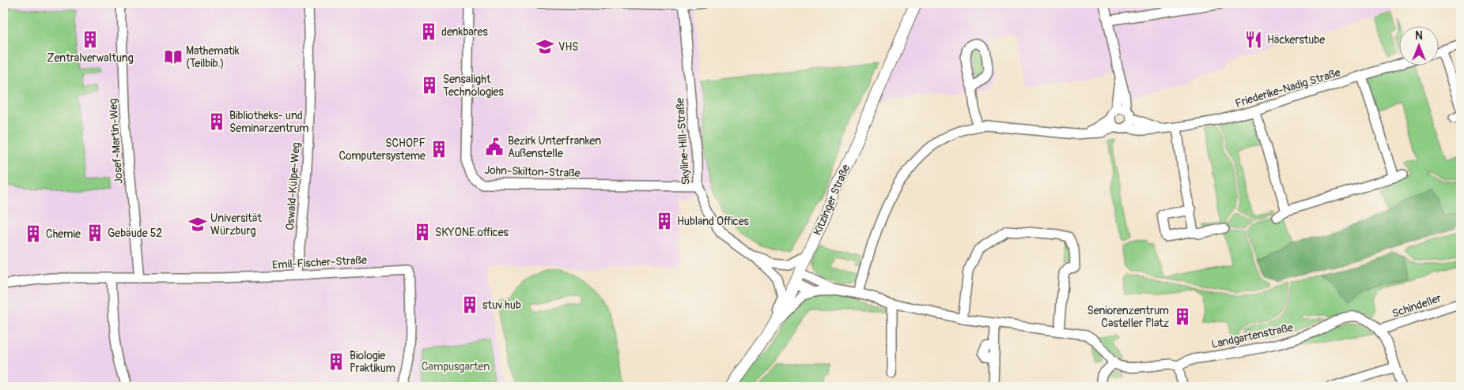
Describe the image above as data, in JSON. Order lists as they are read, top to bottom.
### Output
{
  "streets": {
    "street": [
      "Friederike-Nadig Straße",
      "Josef-Martin-Weg",
      "Skyline-Hill-Straße",
      "John-Skilton-Straße",
      "Oswald-Külpe-Weg",
      "Kitzinger Straße",
      "Emil-Fischer-Straße",
      "Schindeller",
      "Landgartenstraße"
    ]
  },
  "crossings": [
    ["Josef-Martin-Weg", "Emil-Fischer-Straße"],
    ["Skyline-Hill-Straße", "John-Skilton-Straße"],
    ["Skyline-Hill-Straße", "Kitzinger Straße"],
    ["Oswald-Külpe-Weg", "Emil-Fischer-Straße"],
    ["Schindeller", "Landgartenstraße"]
  ],
  "parks": ["Campusgarten"],
  "places": {
    "building": [
      "denkbares",
      "Zentralverwaltung",
      "Sensalight Technologies",
      "Bibliotheks- und Seminarzentrum",
      "SCHOPF Computersysteme",
      "Hubland Offices",
      "SKYONE.offices",
      "Gebäude 52",
      "Chemie",
      "stuv hub",
      "Seniorenzentrum Casteller Platz",
      "Biologie Praktikum"
    ],
    "restaurant": ["Häckerstube"],
    "school or university": ["VHS", "Universität Würzburg"],
    "library": ["Mathematik (Teilbib.)"],
    "public building": ["Bezirk Unterfranken Außenstelle"]
  },
  "north": "top"
}
